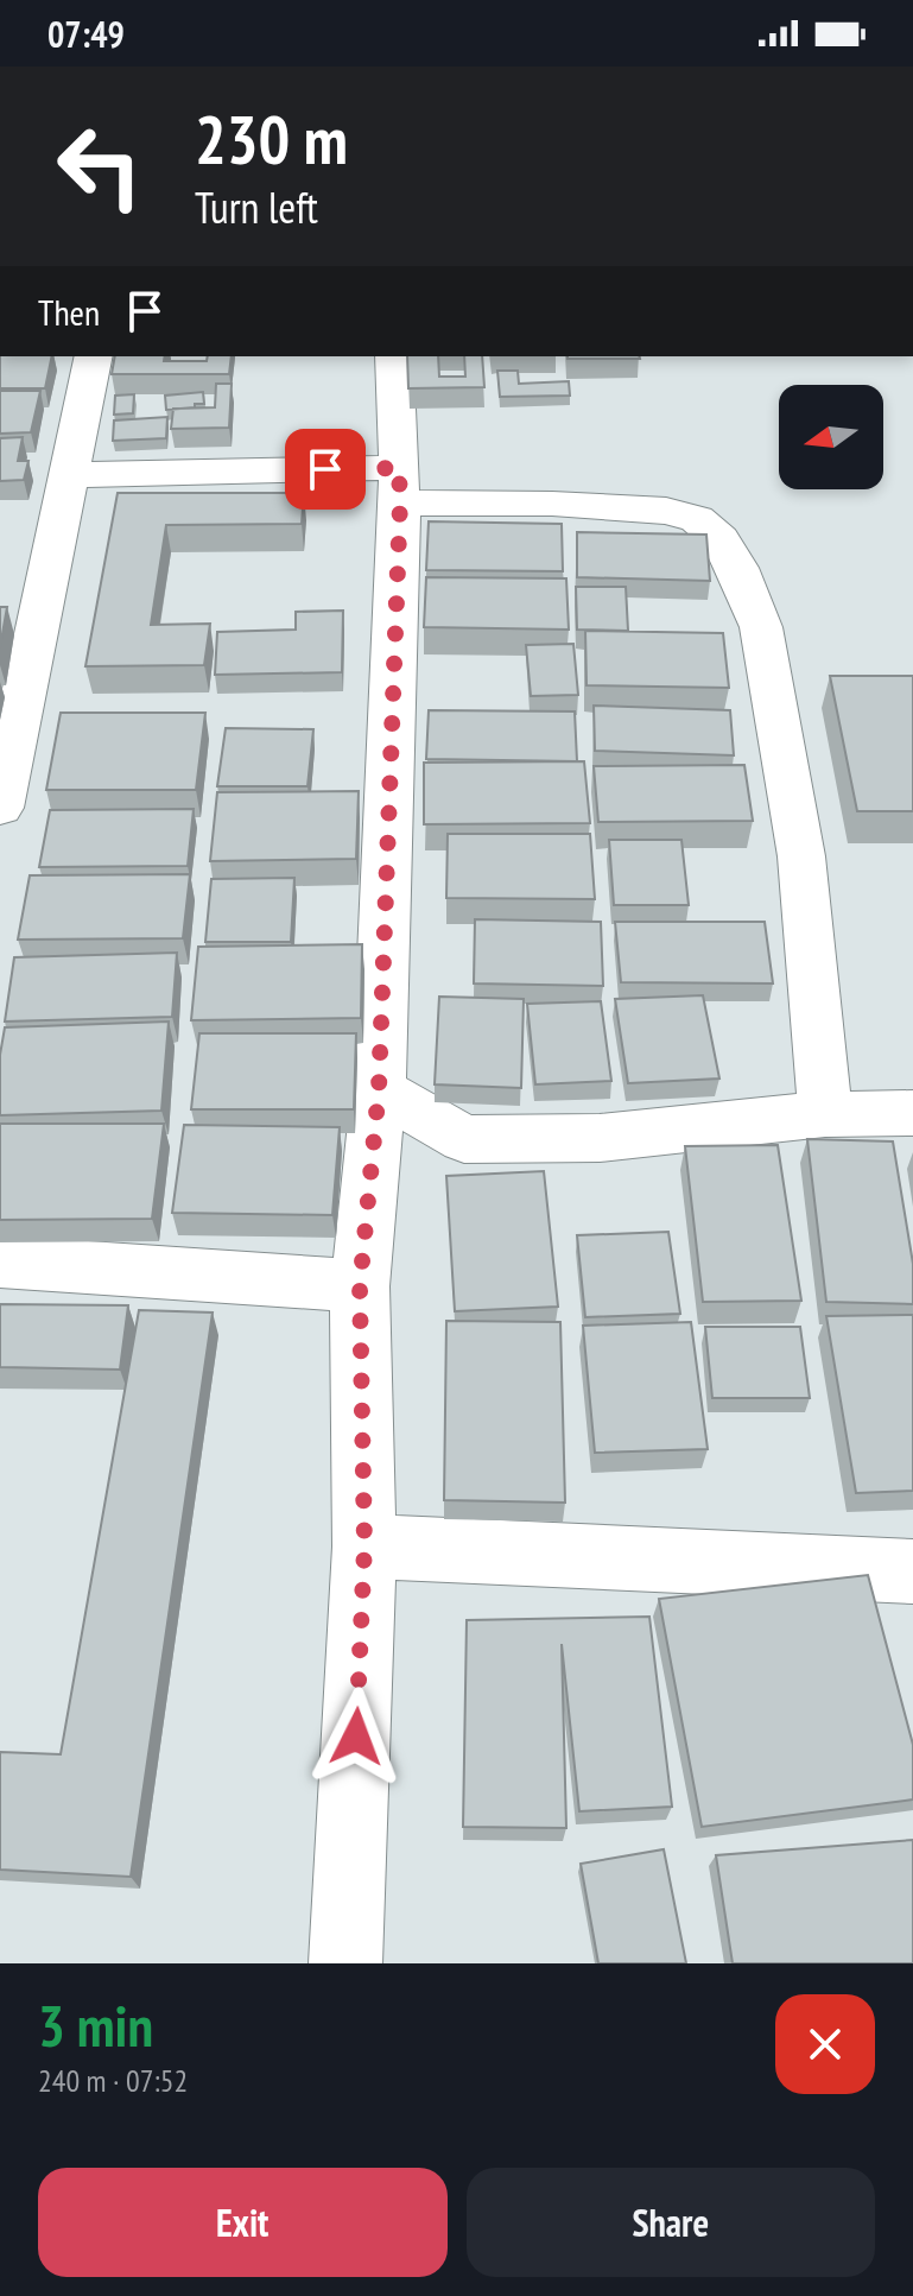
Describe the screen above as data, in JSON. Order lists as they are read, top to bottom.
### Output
{
  "north": "left",
  "page": {
    "status": "07:49",
    "turn": ["230 m", "Turn left"],
    "then": "Then",
    "heading": ["3 min", "240 m · 07:52"],
    "buttons": ["Exit", "Share"]
  }
}
